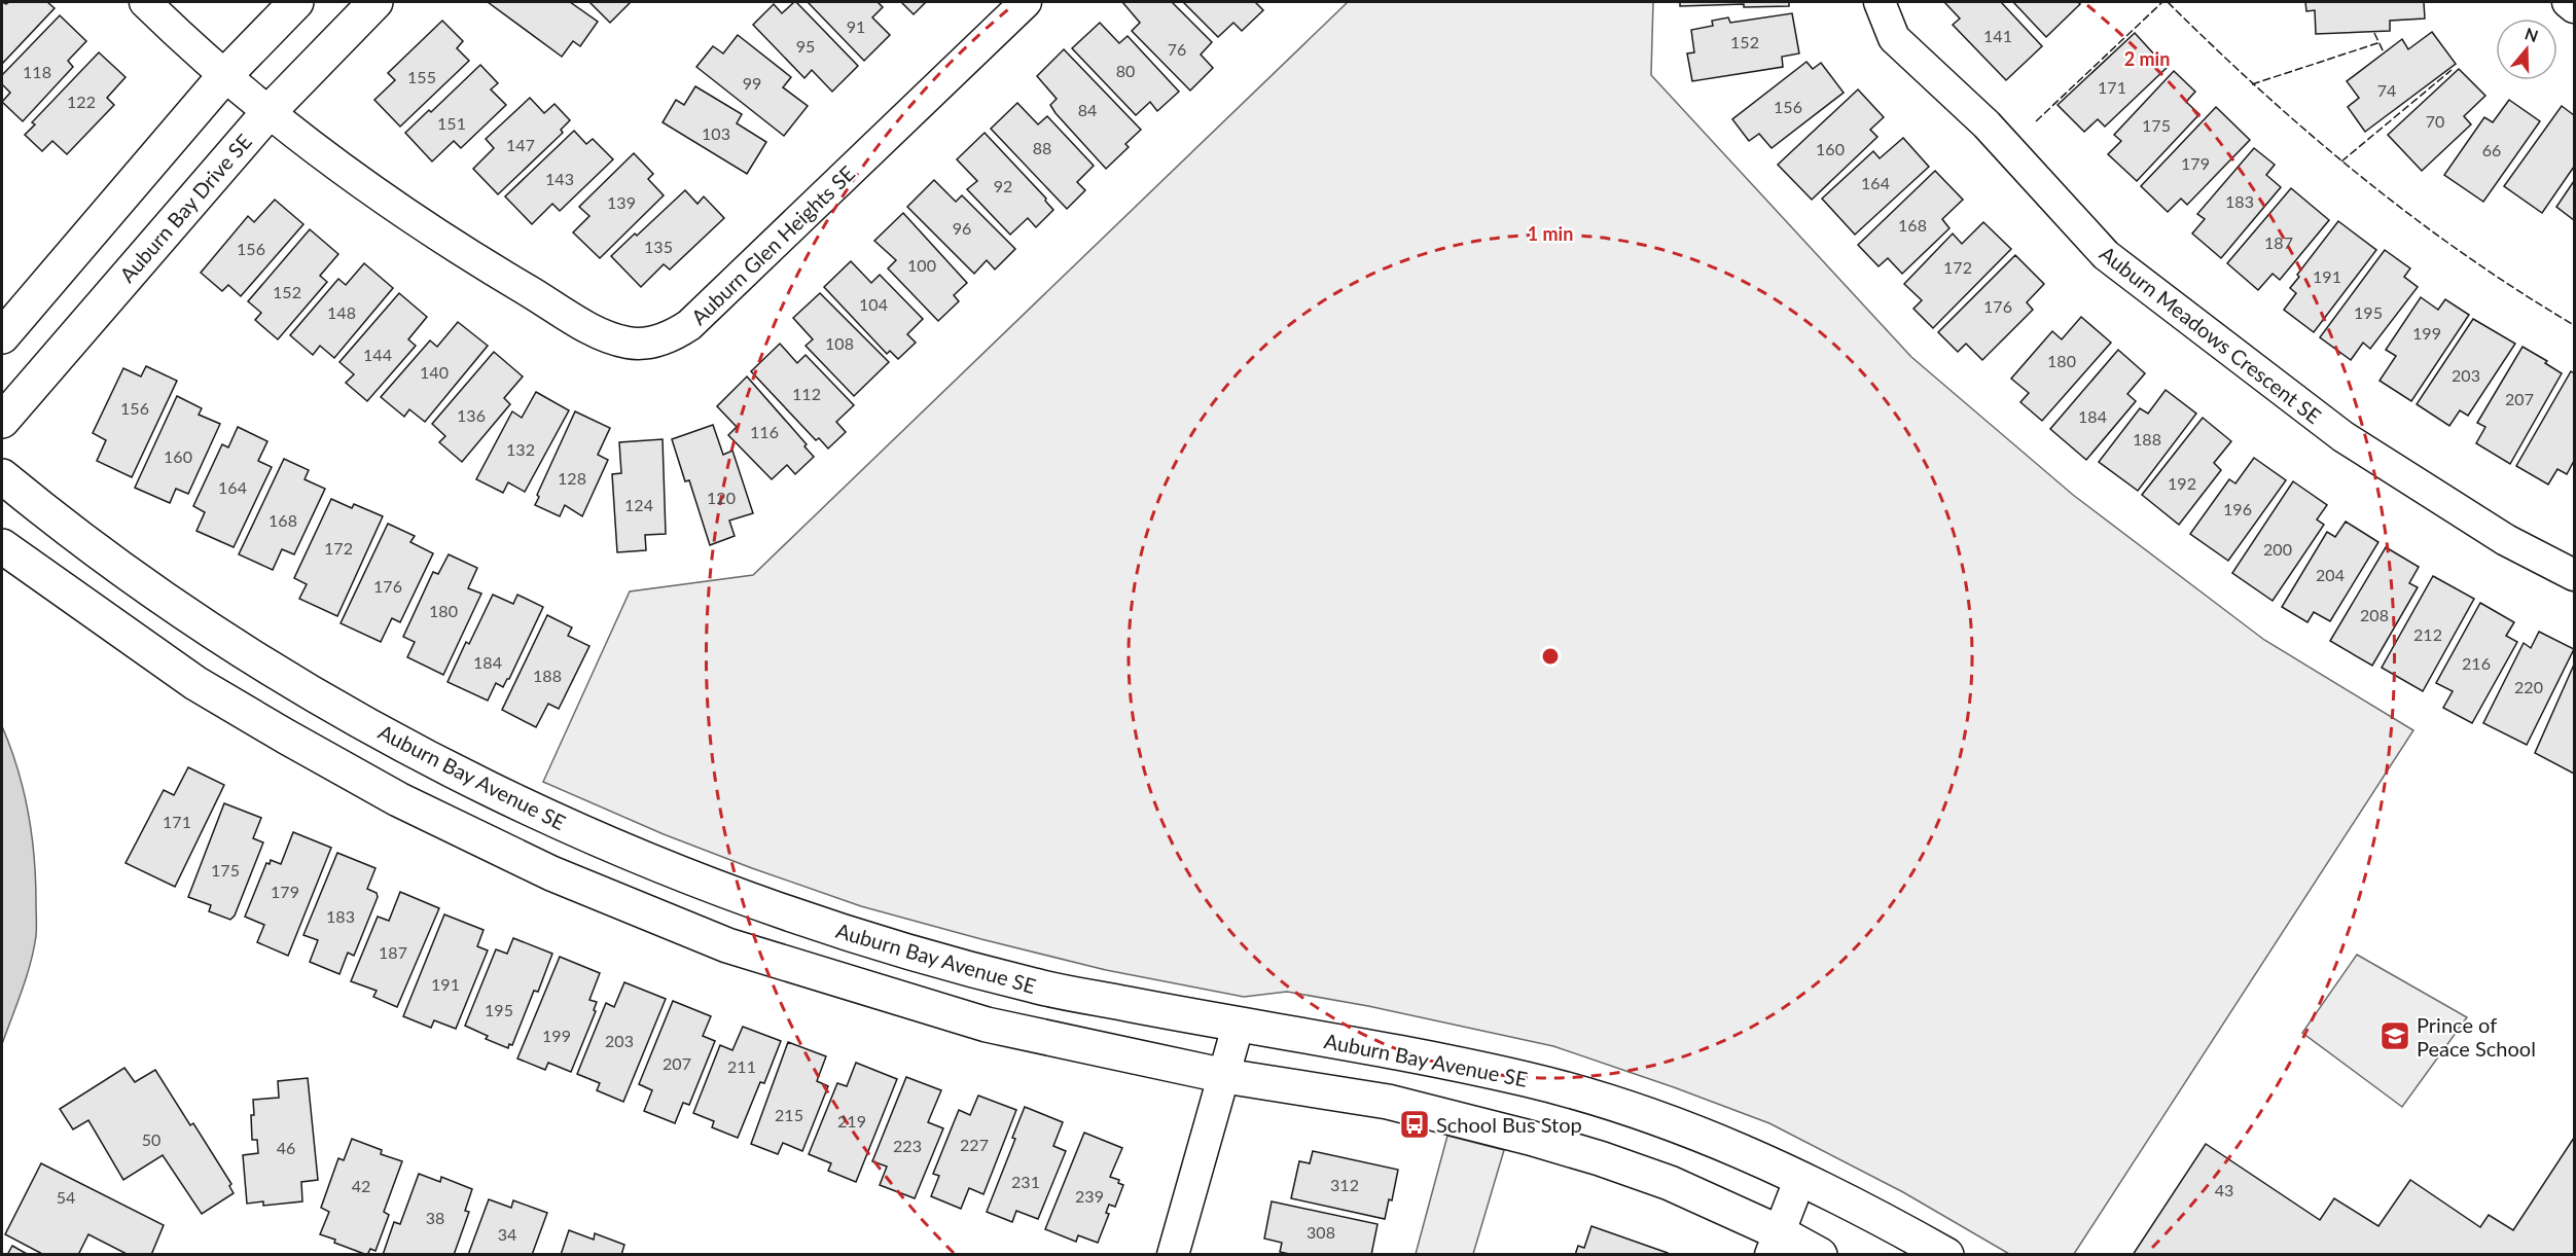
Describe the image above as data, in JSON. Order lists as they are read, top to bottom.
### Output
{
  "streets": {
    "street": [
      "Auburn Bay Drive SE",
      "Auburn Glen Heights SE",
      "Auburn Meadows Crescent SE",
      "Auburn Bay Avenue SE"
    ]
  },
  "crossings": [
    ["Auburn Bay Drive SE", "Auburn Glen Heights SE"]
  ],
  "places": {
    "school or university": ["Prince of Peace School"],
    "bus stop": ["School Bus Stop"]
  },
  "house_numbers": [
    "91",
    "141",
    "152",
    "95",
    "76",
    "80",
    "118",
    "155",
    "99",
    "171",
    "74",
    "122",
    "156",
    "84",
    "70",
    "151",
    "175",
    "103",
    "147",
    "88",
    "160",
    "66",
    "179",
    "143",
    "164",
    "92",
    "183",
    "139",
    "168",
    "96",
    "187",
    "135",
    "156",
    "100",
    "172",
    "191",
    "152",
    "104",
    "176",
    "148",
    "195",
    "199",
    "108",
    "144",
    "180",
    "140",
    "203",
    "112",
    "207",
    "156",
    "136",
    "184",
    "116",
    "188",
    "132",
    "160",
    "128",
    "192",
    "164",
    "120",
    "124",
    "196",
    "168",
    "172",
    "200",
    "204",
    "176",
    "180",
    "208",
    "212",
    "184",
    "216",
    "188",
    "220",
    "171",
    "175",
    "179",
    "183",
    "187",
    "191",
    "195",
    "199",
    "203",
    "207",
    "211",
    "215",
    "219",
    "50",
    "227",
    "223",
    "46",
    "231",
    "312",
    "42",
    "43",
    "239",
    "54",
    "38",
    "308",
    "34"
  ],
  "north": "top",
  "rings": ["2 min", "1 min"]
}
